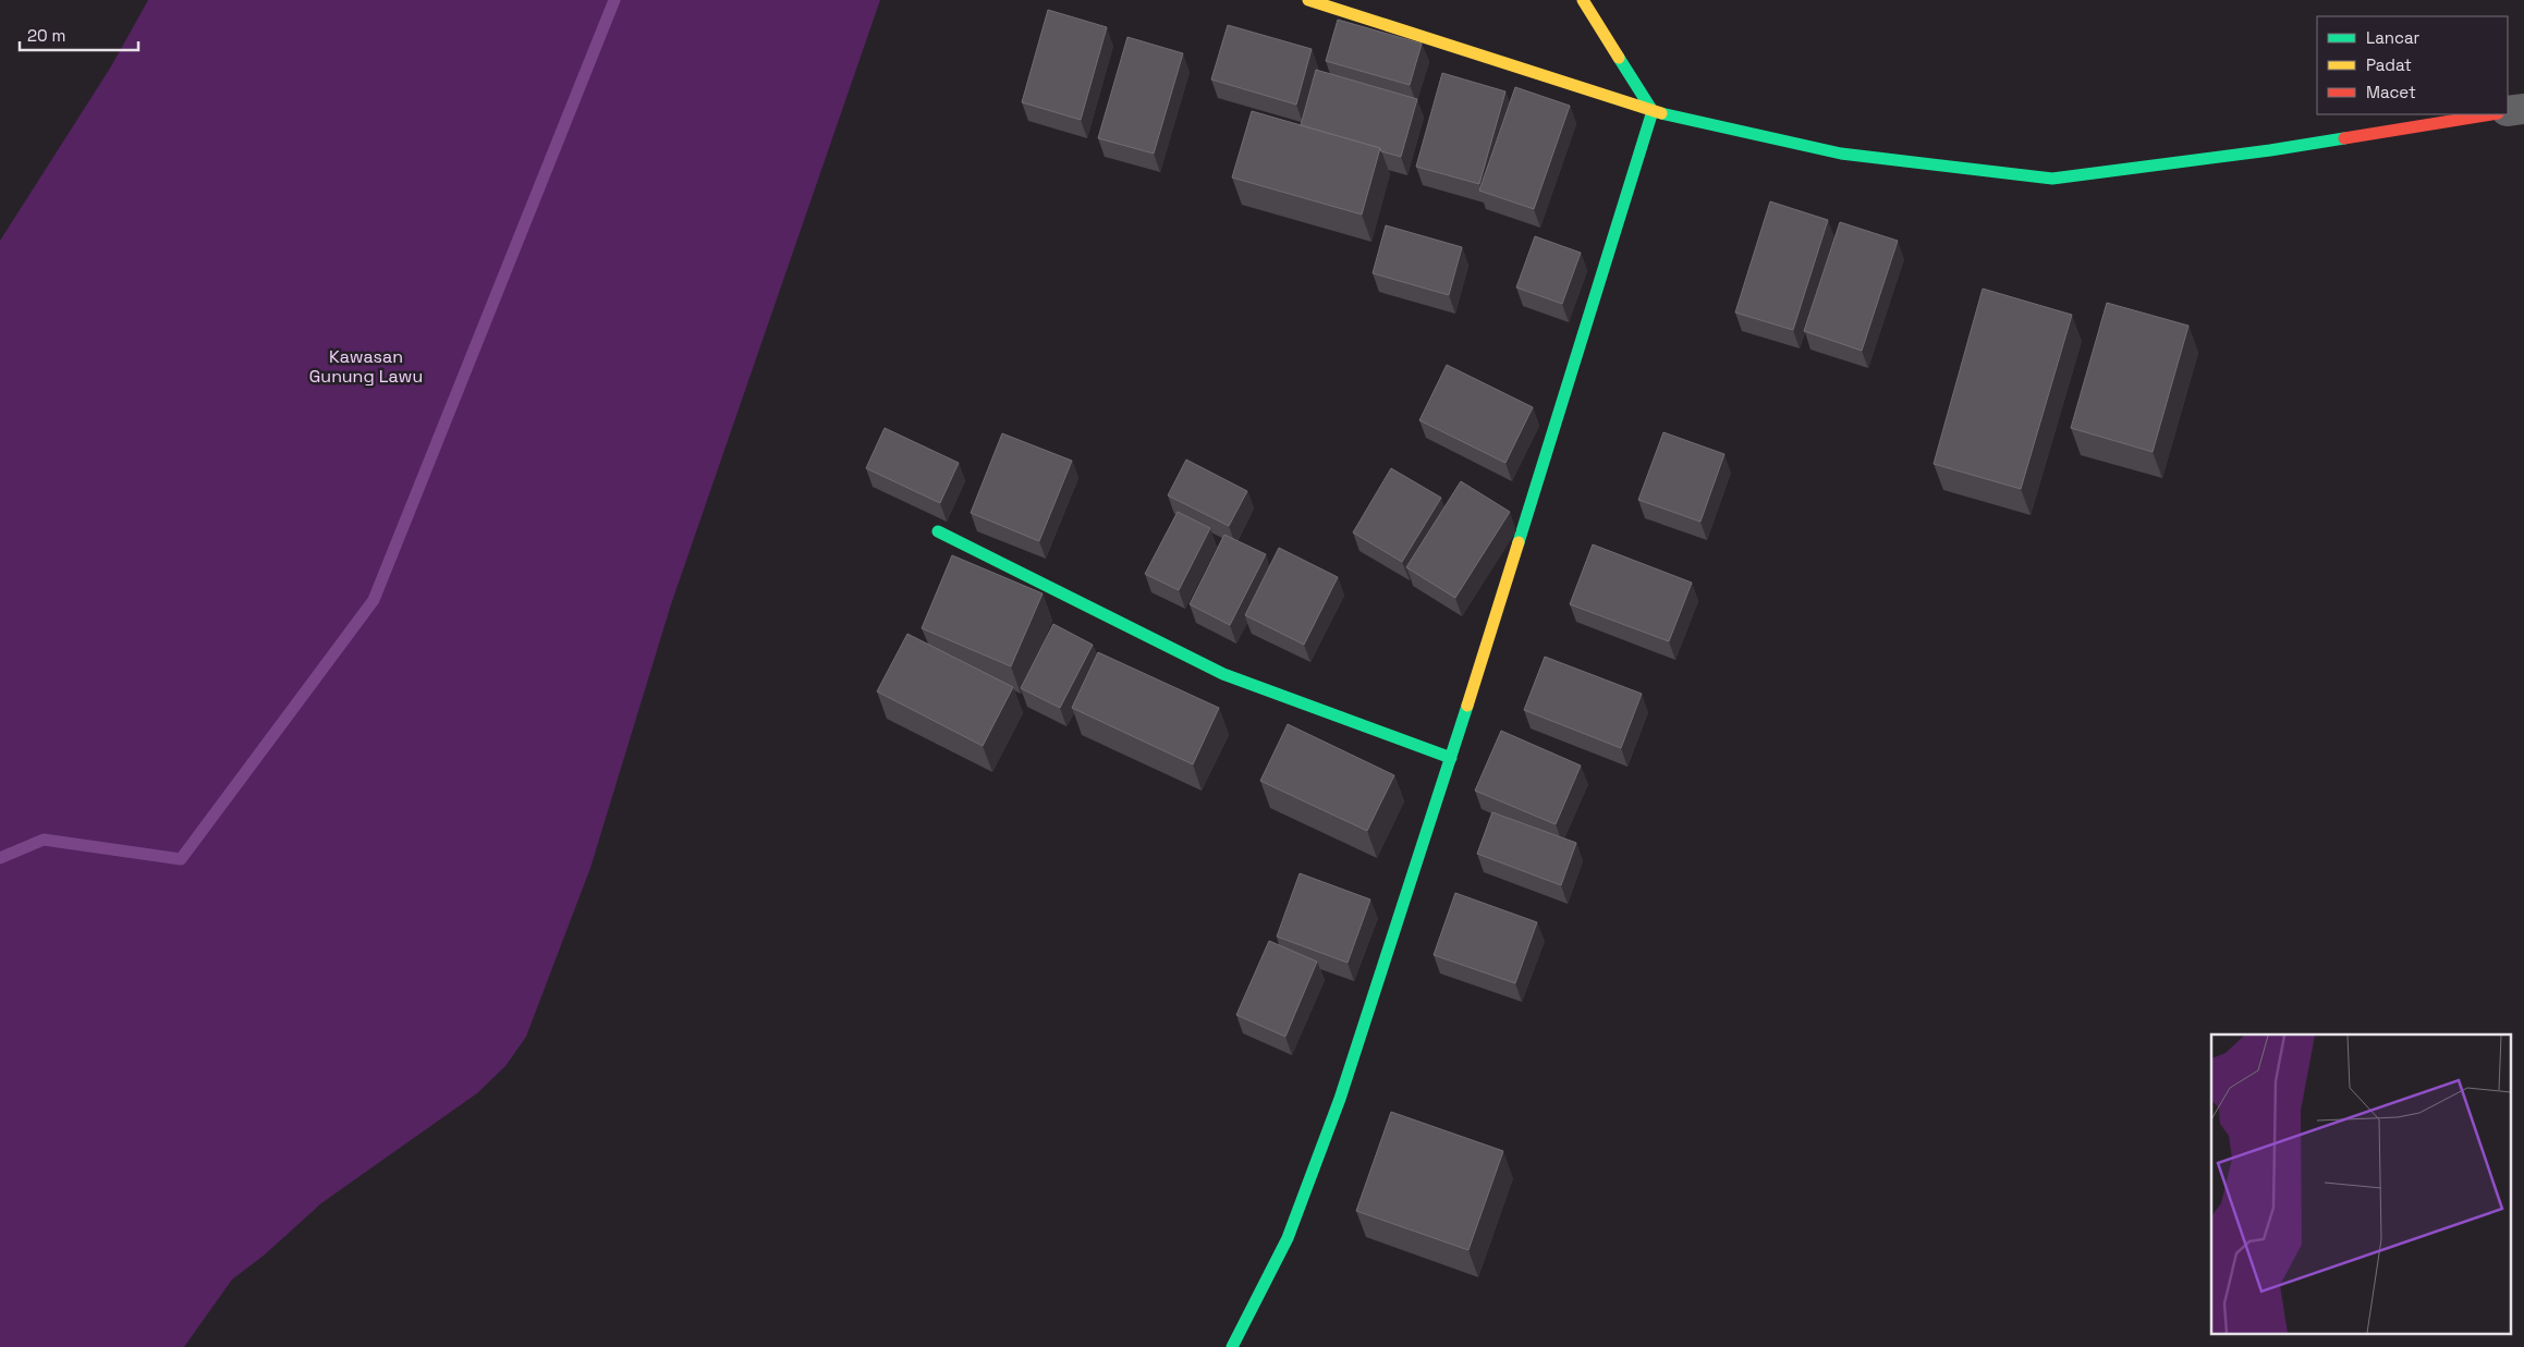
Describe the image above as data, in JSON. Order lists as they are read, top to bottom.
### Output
{
  "parks": ["Kawasan Gunung Lawu"],
  "legend": ["Lancar", "Padat", "Macet"],
  "scale_bar": "20 m"
}
